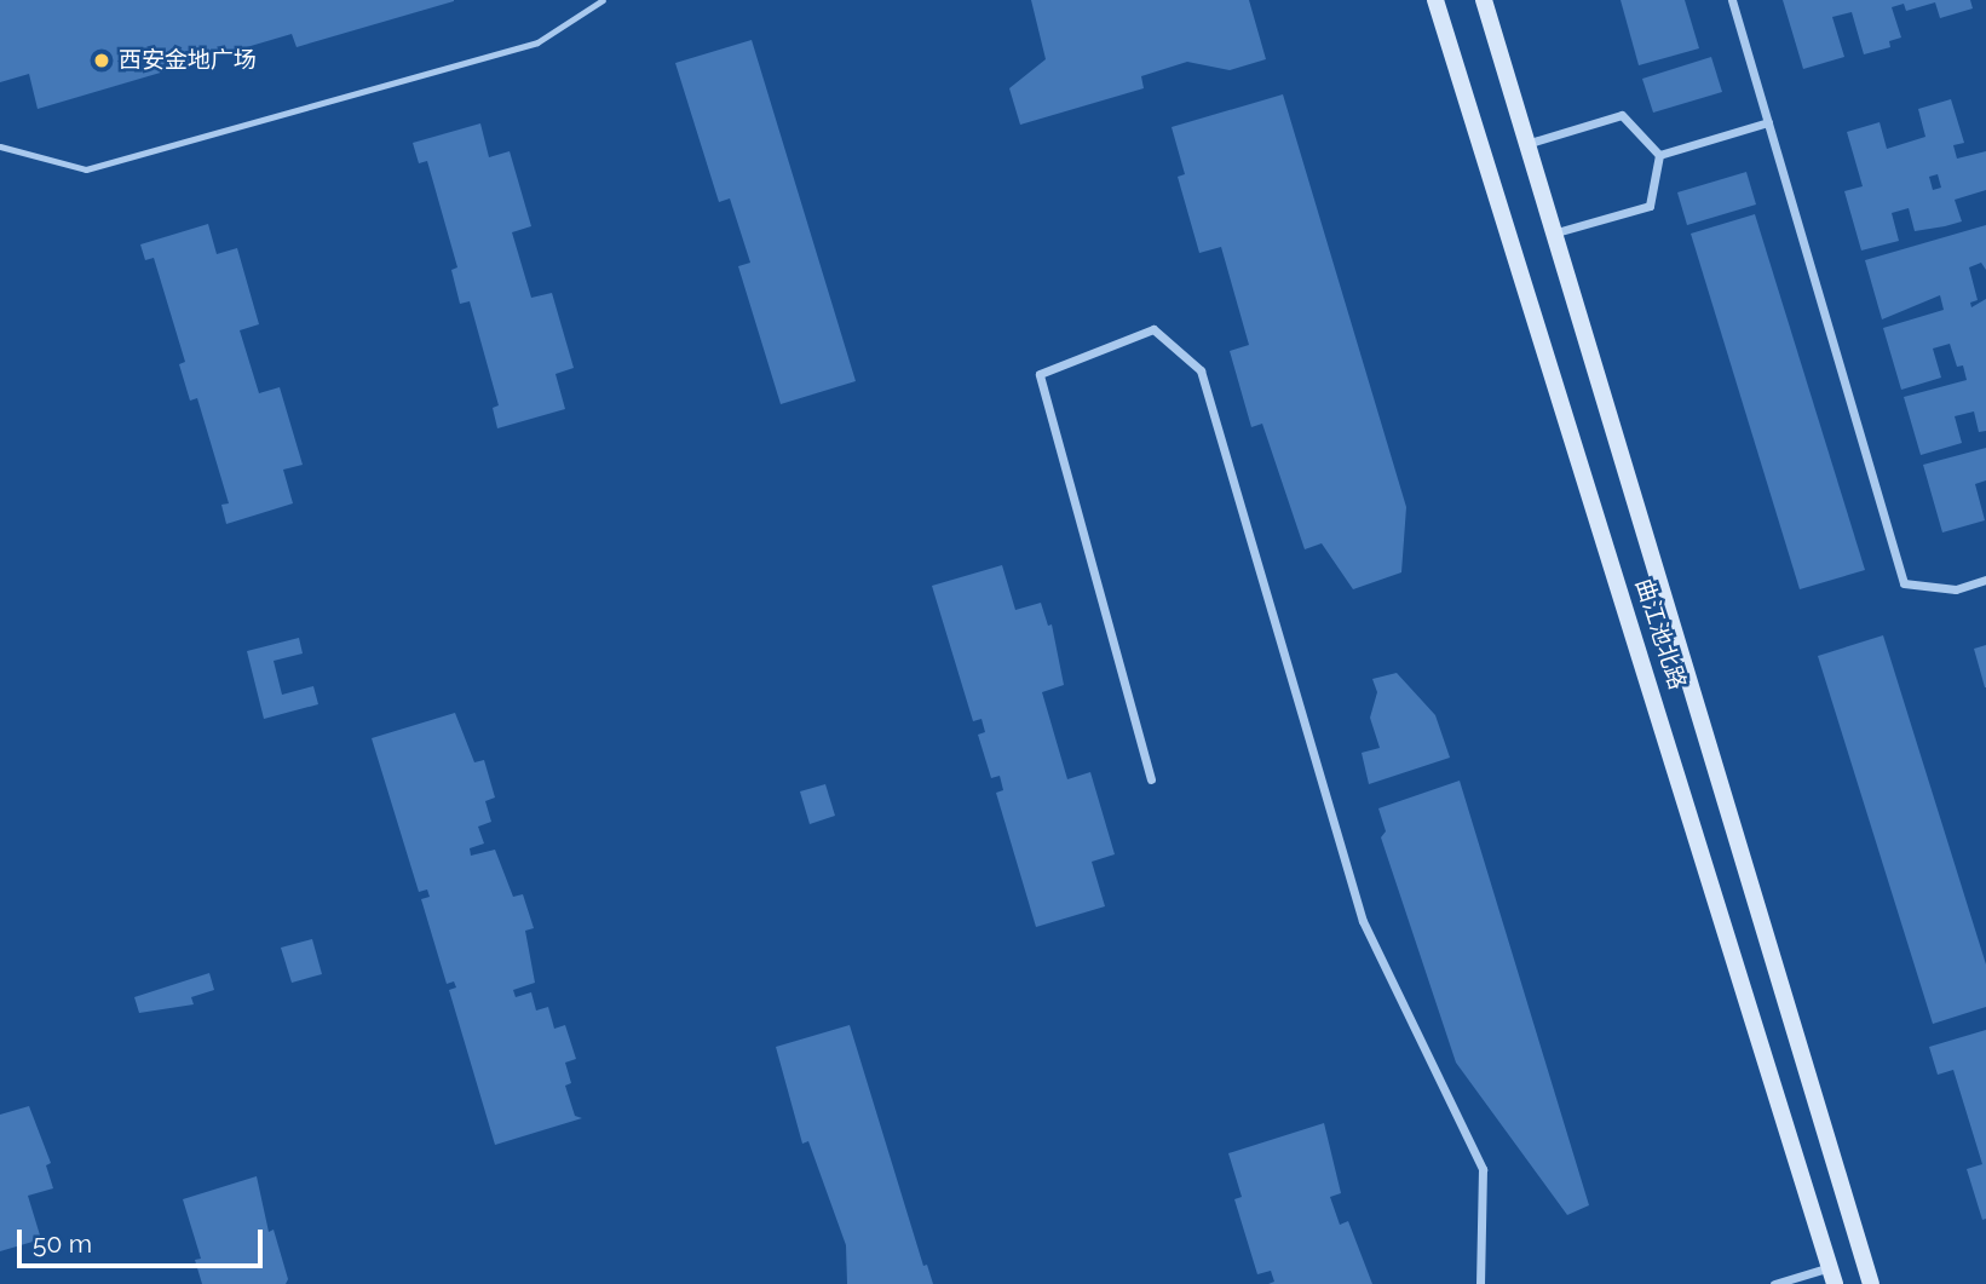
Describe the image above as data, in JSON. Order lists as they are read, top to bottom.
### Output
{
  "streets": {
    "main road": ["曲江池北路"]
  },
  "places": ["西安金地广场"],
  "scale_bar": "50 m"
}
